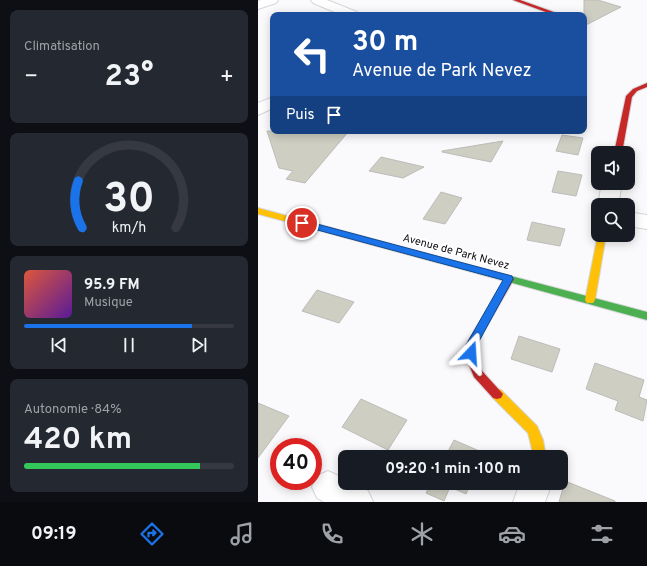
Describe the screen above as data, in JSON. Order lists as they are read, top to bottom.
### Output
{
  "streets": {
    "street": ["Avenue de Park Nevez"]
  },
  "page": {
    "tile": [
      "Climatisation",
      ["Autonomie · 84%", "420 km"]
    ],
    "turn": ["30 m", "Avenue de Park Nevez"],
    "heat": ["−", "23°", "+"],
    "then": "Puis",
    "song": ["95.9 FM", "Musique"],
    "limit": "40",
    "trip": "09:20 · 1 min · 100 m",
    "tabs": "09:19",
    "gauge": ["30", "km/h"]
  }
}
